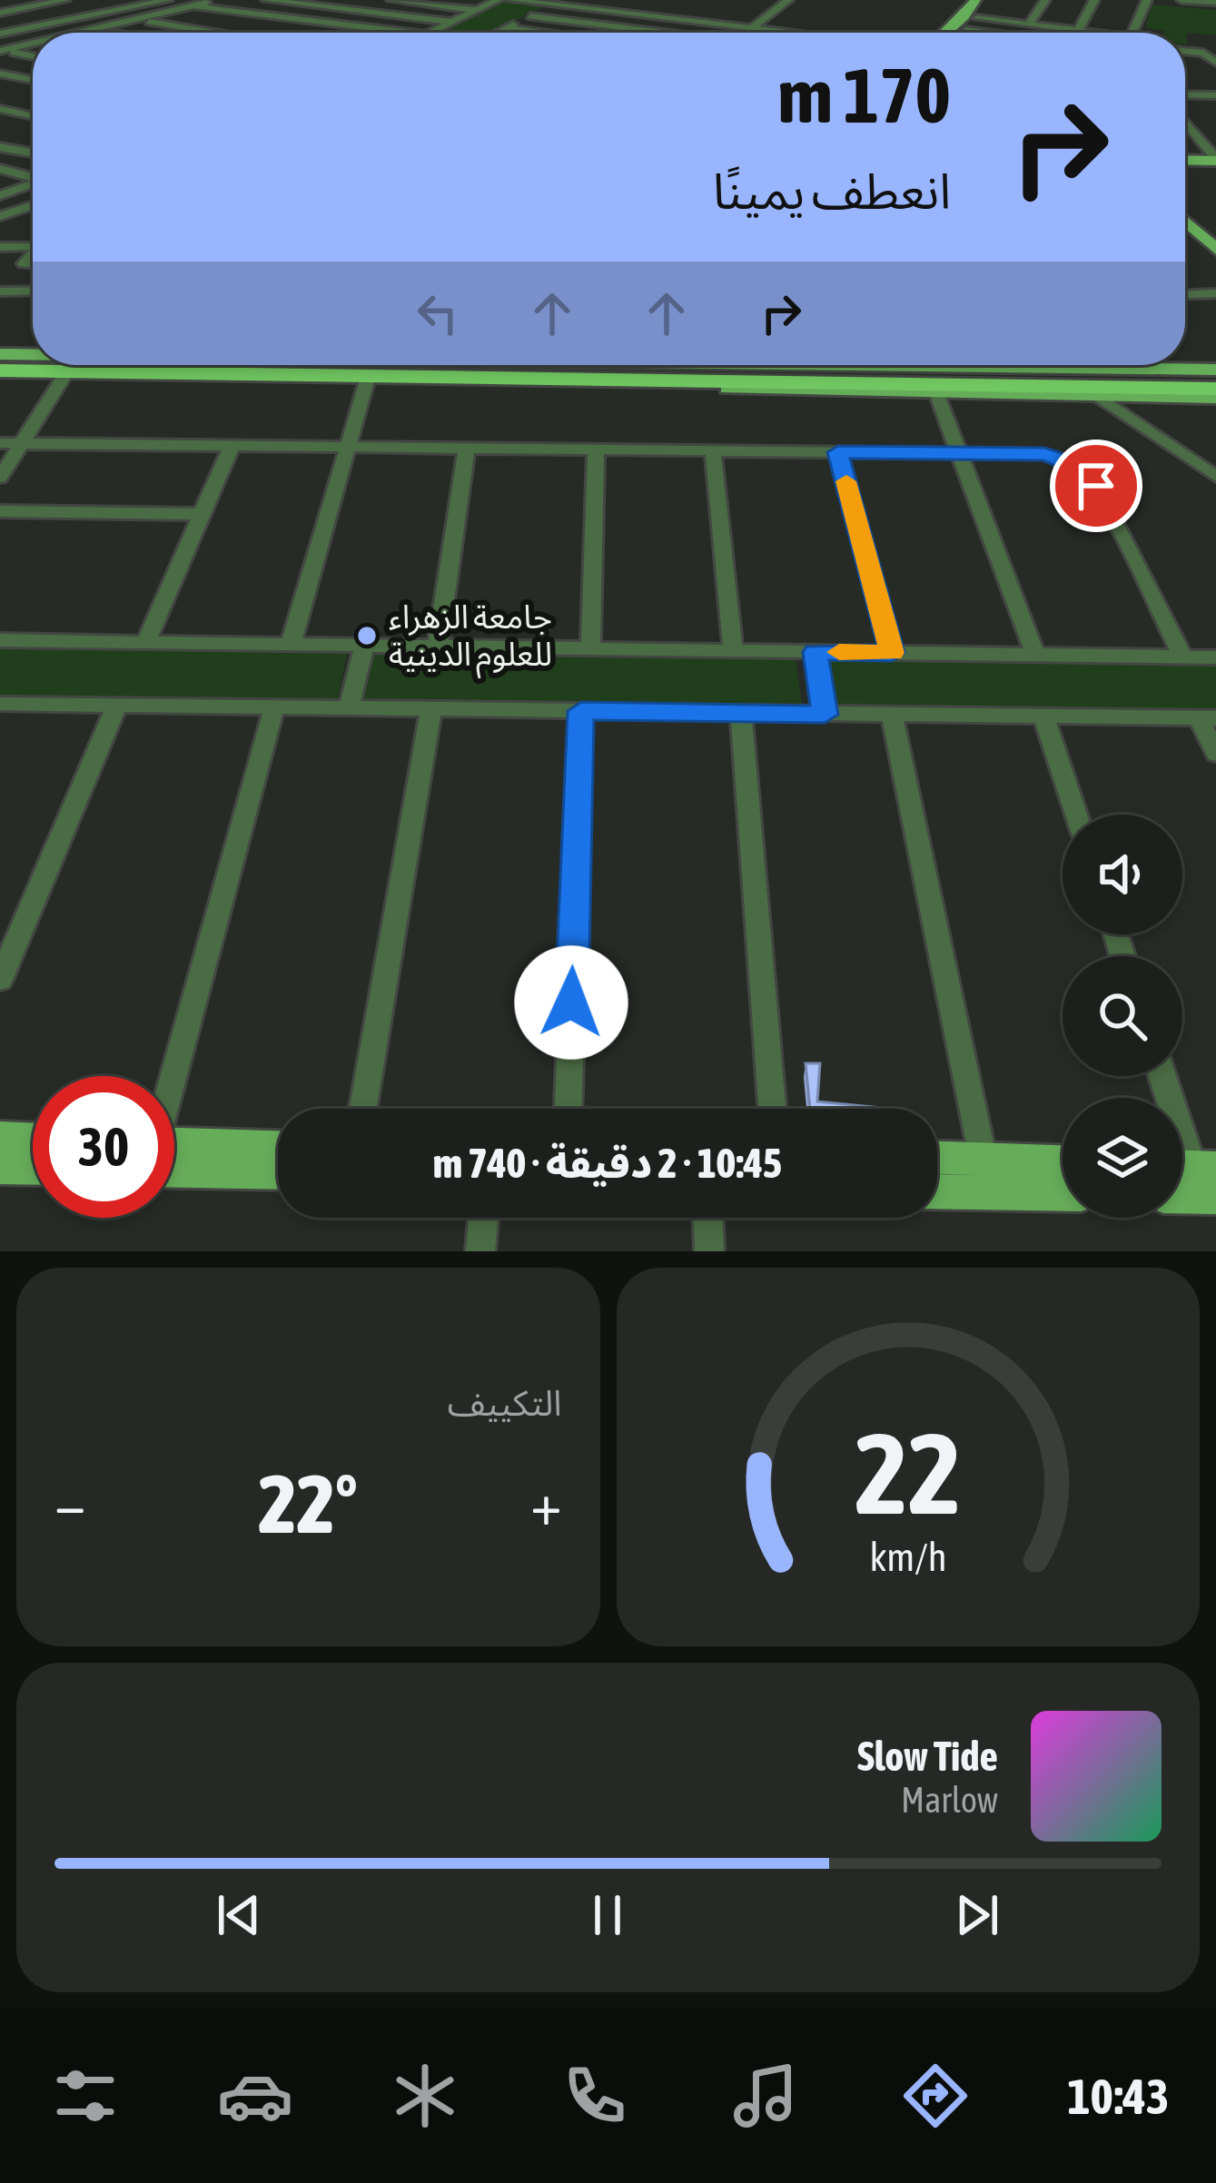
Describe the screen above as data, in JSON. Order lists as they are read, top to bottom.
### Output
{
  "places": ["جامعة الزهراء للعلوم الدينية"],
  "page": {
    "turn": ["170 m", "انعطف يمينًا"],
    "limit": "30",
    "trip": "10:45 · 2 دقيقة · 740 m",
    "tile": "التكييف",
    "heat": ["−", "22°", "+"],
    "song": ["Slow Tide", "Marlow"],
    "tabs": "10:43",
    "gauge": ["22", "km/h"]
  }
}
